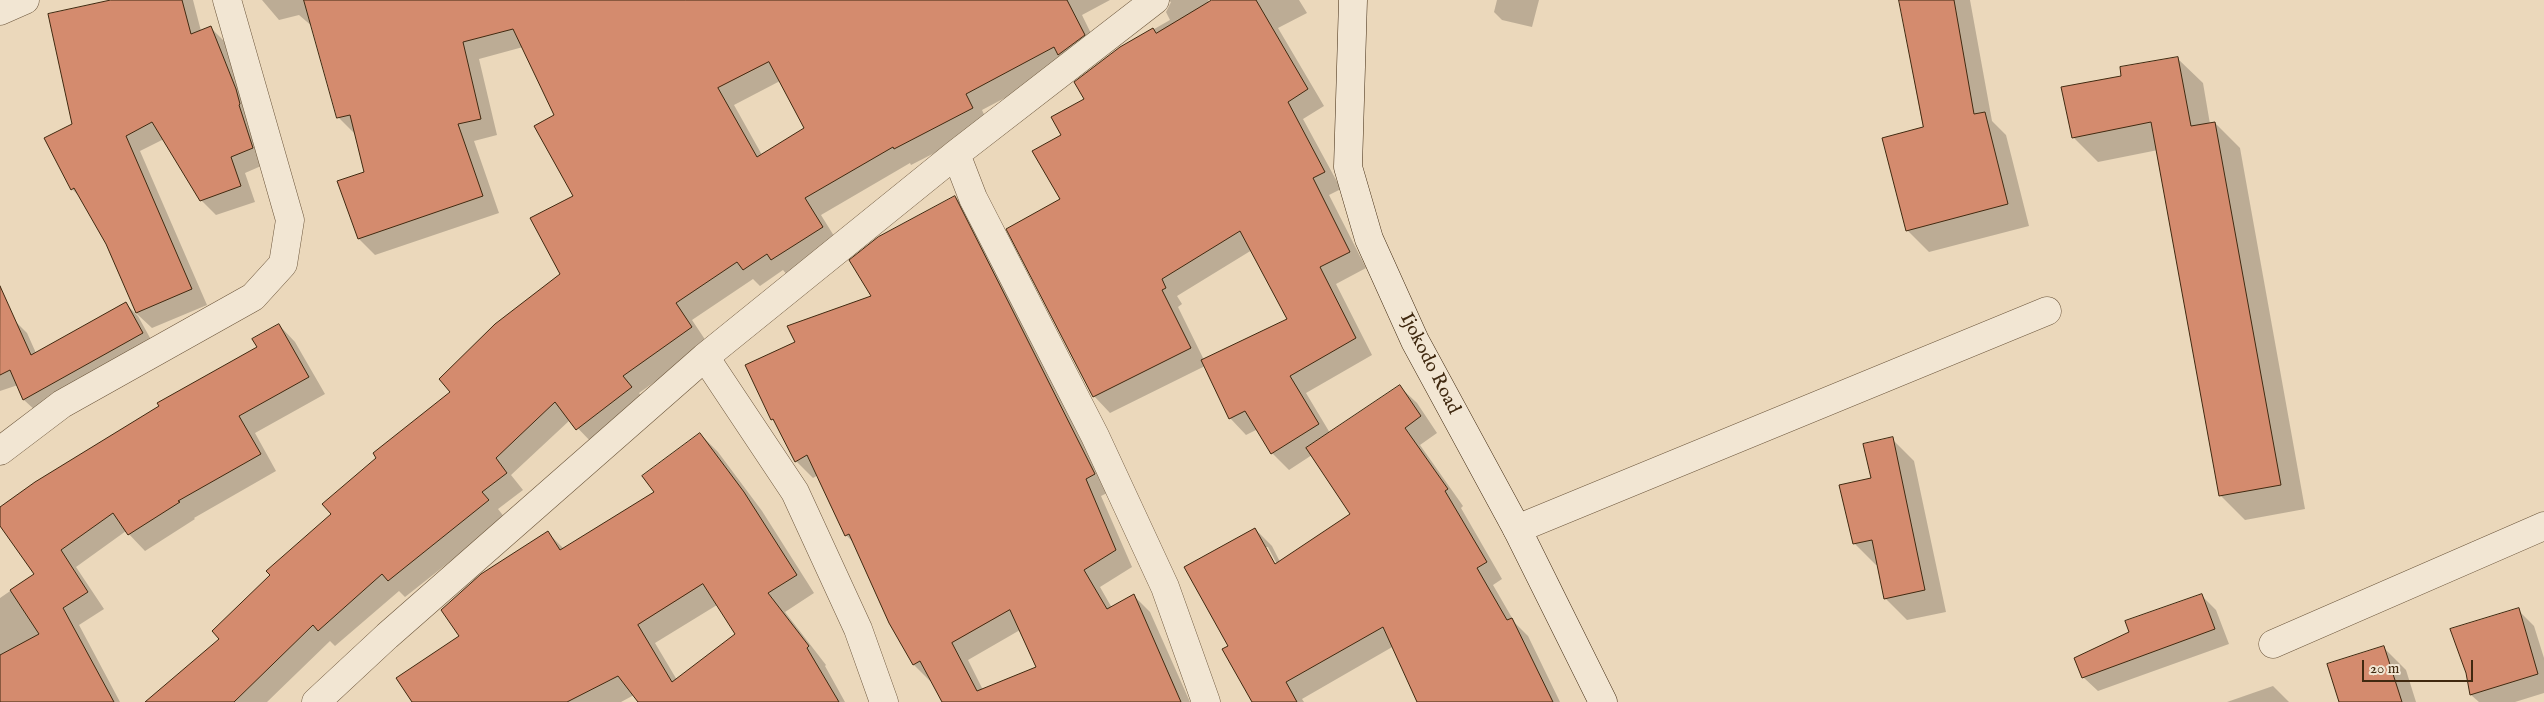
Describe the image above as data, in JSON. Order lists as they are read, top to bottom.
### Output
{
  "streets": {
    "street": ["Ijokodo Road"]
  },
  "scale_bar": "20 m"
}
